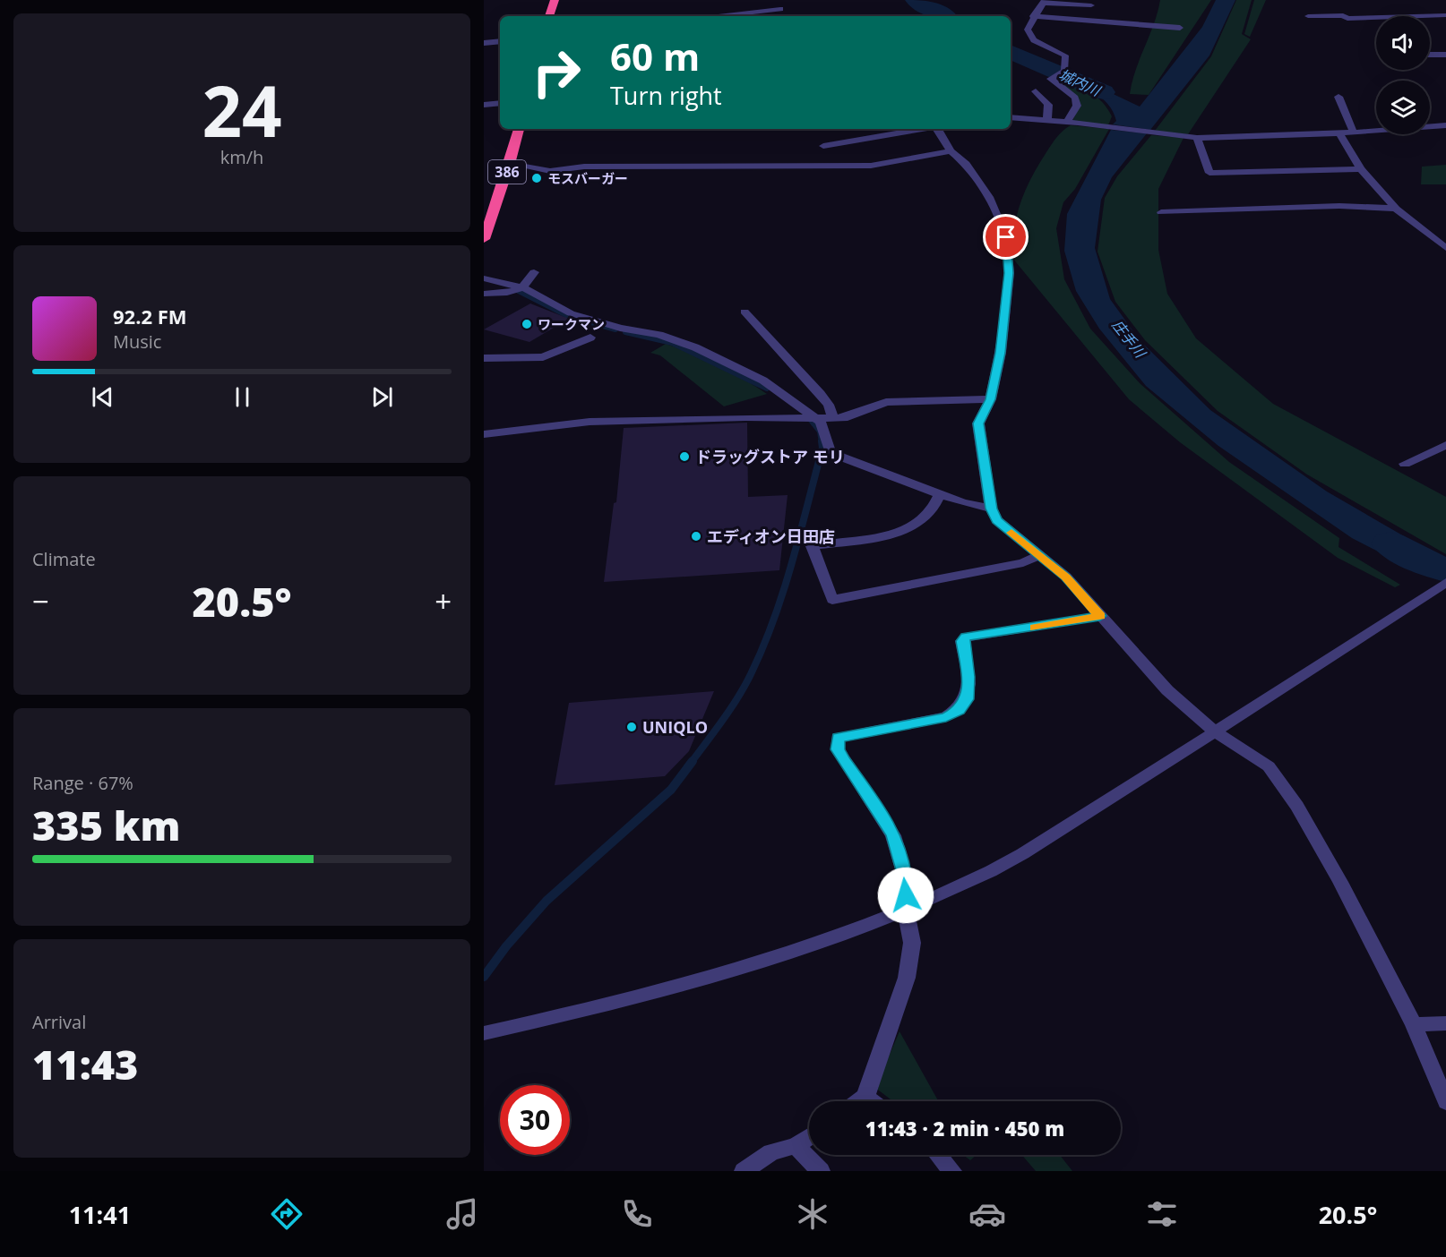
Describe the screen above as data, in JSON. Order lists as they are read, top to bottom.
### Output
{
  "streets": {
    "highway": ["386"]
  },
  "water": ["城内川", "庄手川"],
  "places": [
    "モスバーガー",
    "ワークマン",
    "ドラッグストア モリ",
    "エディオン日田店",
    "UNIQLO"
  ],
  "page": {
    "tile": [
      ["24", "km/h"],
      "Climate",
      ["Range · 67%", "335 km"],
      ["Arrival", "11:43"]
    ],
    "turn": ["60 m", "Turn right"],
    "song": ["92.2 FM", "Music"],
    "heat": ["−", "20.5°", "+"],
    "limit": "30",
    "trip": "11:43 · 2 min · 450 m",
    "tabs": ["11:41", "20.5°"]
  }
}
